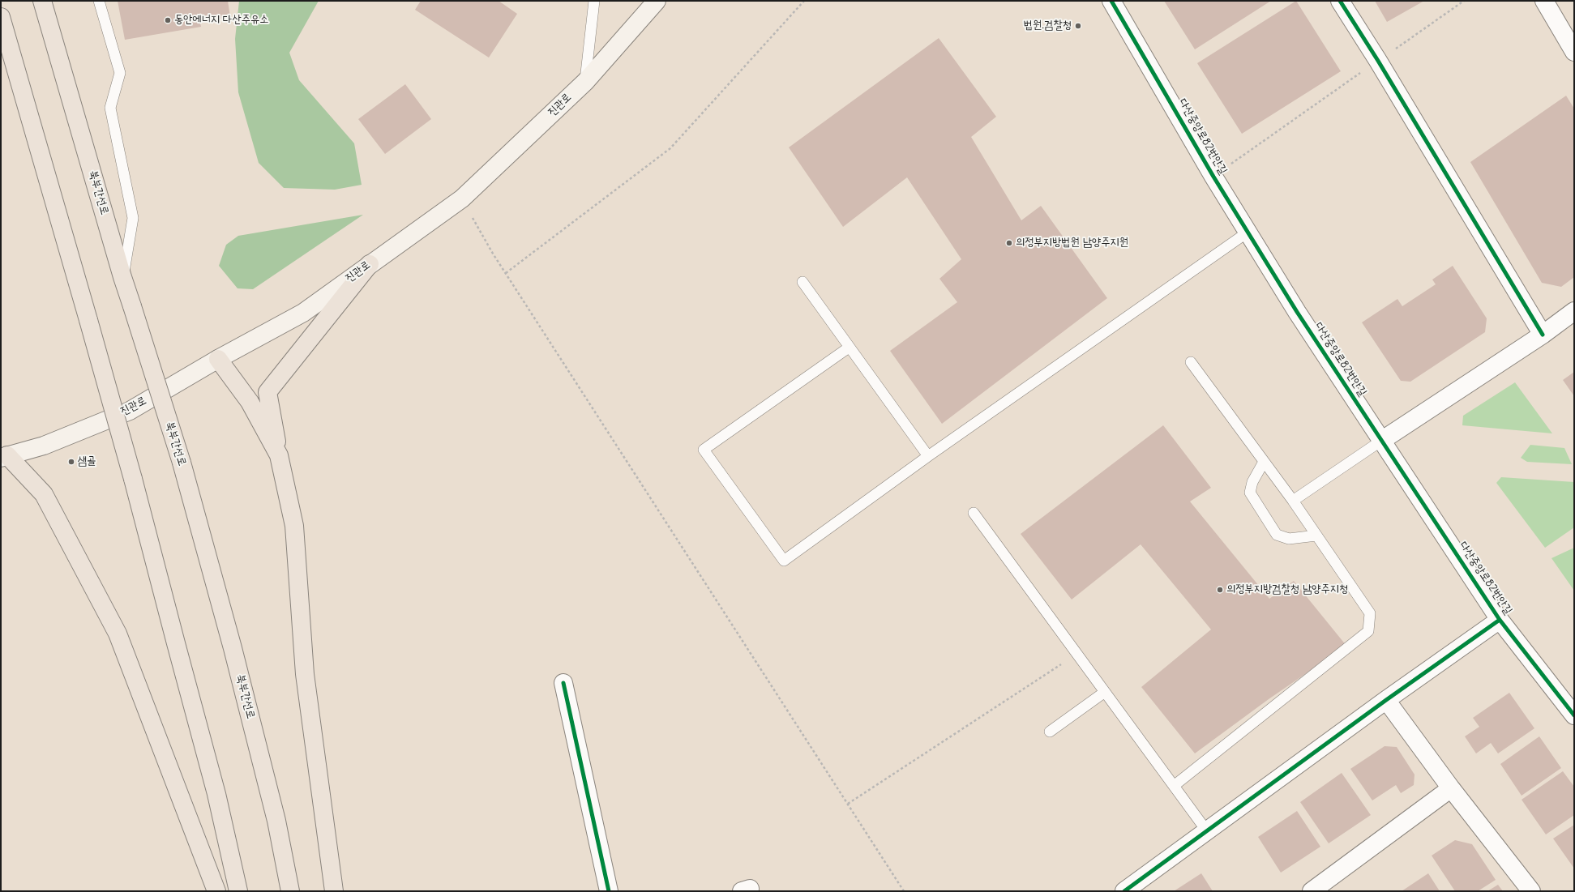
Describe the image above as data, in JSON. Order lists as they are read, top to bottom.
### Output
{
  "streets": {
    "highway": ["북부간선로"],
    "main road": ["진관로"],
    "street": ["다산중앙로82번안길"]
  },
  "places": [
    "동안에너지 다산주유소",
    "법원.검찰청",
    "의정부지방법원 남양주지원",
    "샘골",
    "의정부지방검찰청 남양주지청"
  ]
}
